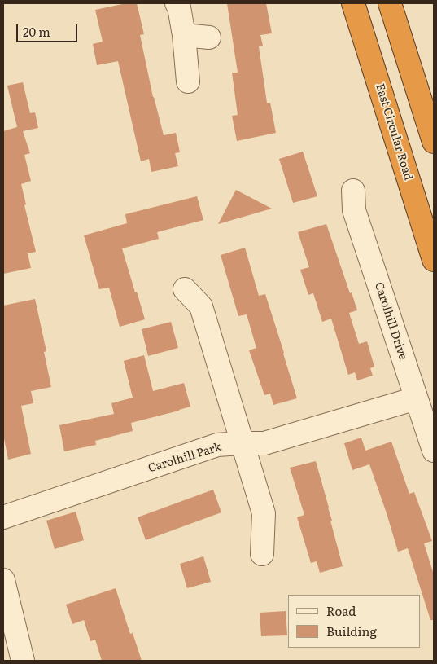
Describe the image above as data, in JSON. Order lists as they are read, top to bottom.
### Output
{
  "streets": {
    "highway": ["East Circular Road"],
    "street": ["Carolhill Drive", "Carolhill Park"]
  },
  "crossings": [
    ["Carolhill Drive", "Carolhill Park"]
  ],
  "legend": ["Road", "Building"],
  "scale_bar": "20 m"
}
